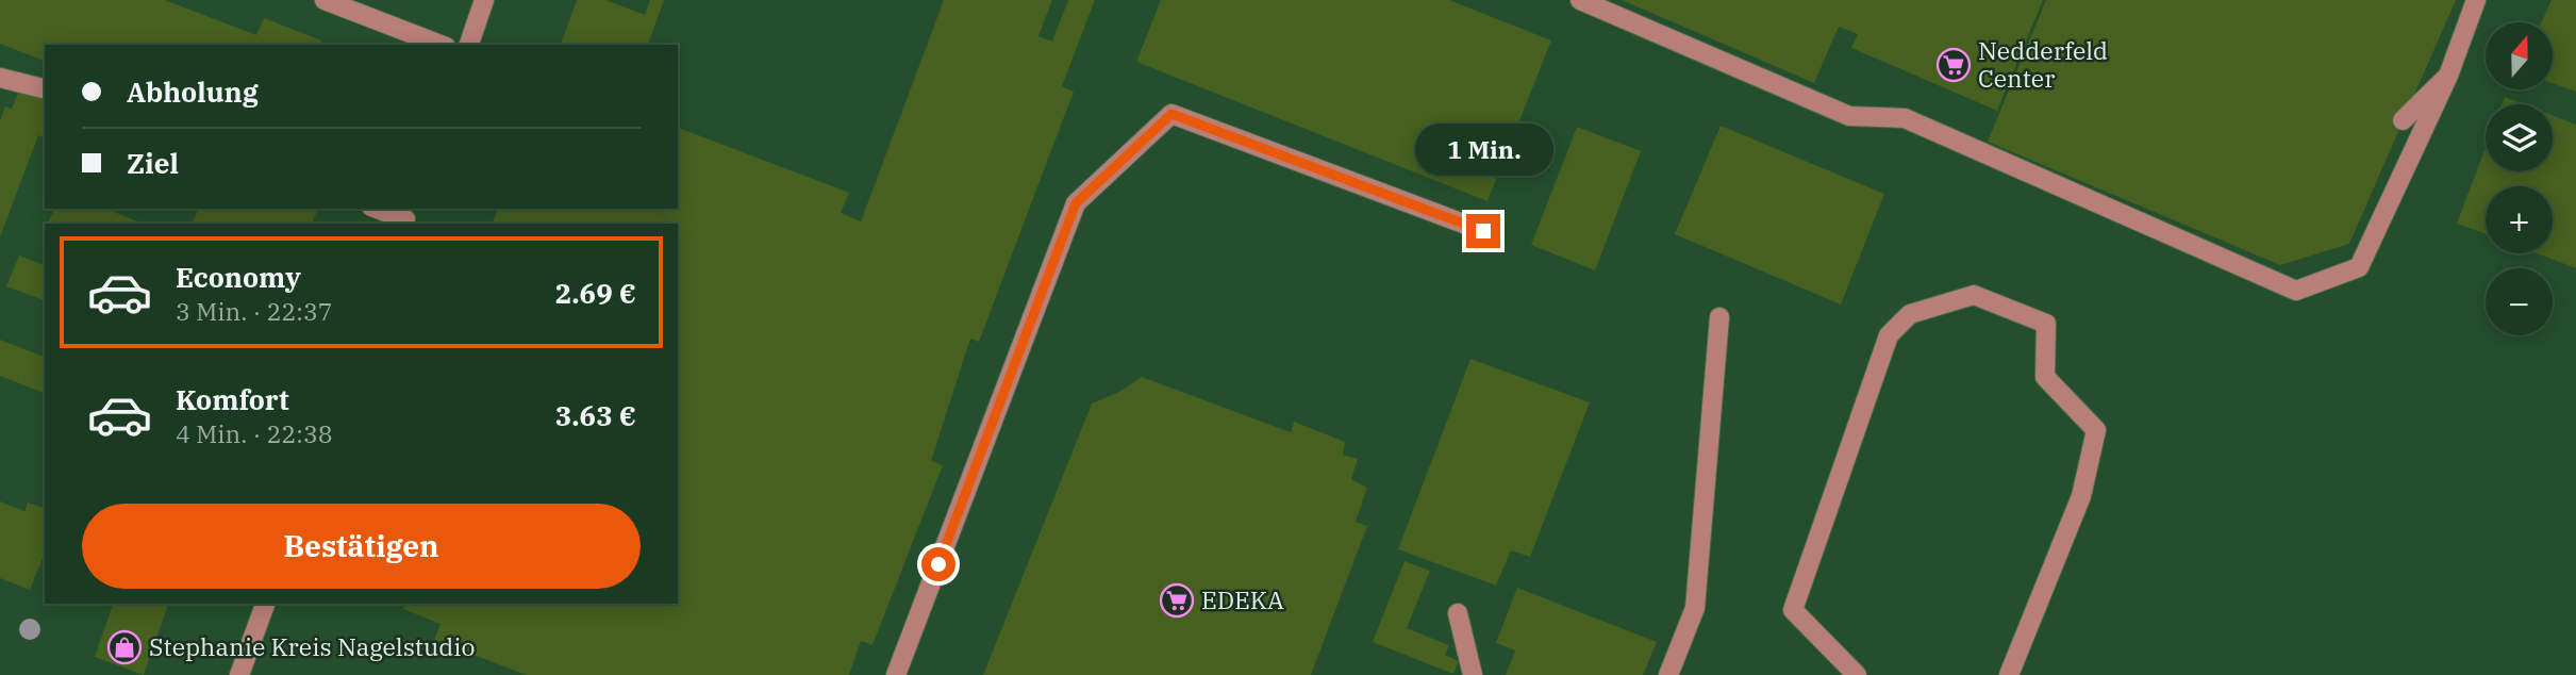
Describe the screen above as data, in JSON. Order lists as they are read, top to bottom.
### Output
{
  "places": {
    "supermarket": ["Nedderfeld Center", "EDEKA"],
    "shop": ["Stephanie Kreis Nagelstudio"]
  },
  "north": "top",
  "page": {
    "map_buttons": ["+", "−"],
    "banner": ["Abholung", "Ziel"],
    "bubble": "1 Min.",
    "list": [
      {
        "name": "Economy",
        "note": "3 Min. · 22:37",
        "value": "2.69 €"
      },
      {
        "name": "Komfort",
        "note": "4 Min. · 22:38",
        "value": "3.63 €"
      }
    ],
    "buttons": "Bestätigen"
  }
}
